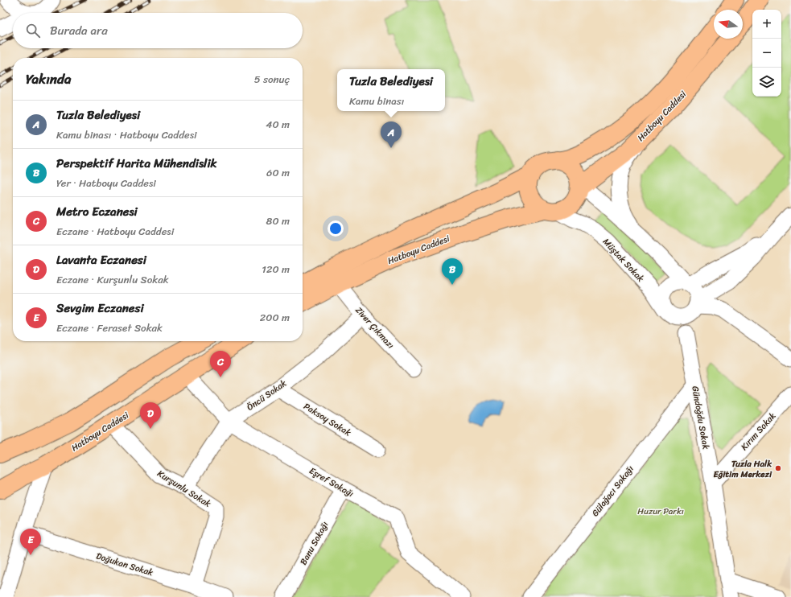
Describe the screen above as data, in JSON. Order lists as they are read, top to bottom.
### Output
{
  "streets": {
    "main road": ["Hatboyu Caddesi"],
    "street": [
      "Müştak Sokak",
      "Ziver Çıkmazı",
      "Öncü Sokak",
      "Gündoğdu Sokak",
      "Paksoy Sokak",
      "Kırım Sokak",
      "Eşref Sokağı",
      "Kurşunlu Sokak",
      "Gülağacı Sokağı",
      "Banu Sokağı",
      "Doğukan Sokak"
    ]
  },
  "crossings": [
    ["Hatboyu Caddesi", "Müştak Sokak"],
    ["Hatboyu Caddesi", "Ziver Çıkmazı"],
    ["Hatboyu Caddesi", "Eşref Sokağı"],
    ["Hatboyu Caddesi", "Kurşunlu Sokak"],
    ["Müştak Sokak", "Gündoğdu Sokak"],
    ["Ziver Çıkmazı", "Öncü Sokak"],
    ["Öncü Sokak", "Paksoy Sokak"],
    ["Öncü Sokak", "Eşref Sokağı"],
    ["Öncü Sokak", "Kurşunlu Sokak"],
    ["Gündoğdu Sokak", "Kırım Sokak"],
    ["Gündoğdu Sokak", "Gülağacı Sokağı"],
    ["Eşref Sokağı", "Banu Sokağı"],
    ["Kurşunlu Sokak", "Doğukan Sokak"]
  ],
  "parks": ["Huzur Parkı"],
  "places": ["Tuzla Halk Eğitim Merkezi"],
  "north": "left",
  "page": {
    "map_buttons": ["+", "−"],
    "search": "Burada ara",
    "heading": ["Yakında", "5 sonuç"],
    "popup": ["Tuzla Belediyesi", "Kamu binası"],
    "list": [
      {
        "mark": "A",
        "name": "Tuzla Belediyesi",
        "note": "Kamu binası · Hatboyu Caddesi",
        "value": "40 m"
      },
      {
        "mark": "B",
        "name": "Perspektif Harita Mühendislik",
        "note": "Yer · Hatboyu Caddesi",
        "value": "60 m"
      },
      {
        "mark": "C",
        "name": "Metro Eczanesi",
        "note": "Eczane · Hatboyu Caddesi",
        "value": "80 m"
      },
      {
        "mark": "D",
        "name": "Lavanta Eczanesi",
        "note": "Eczane · Kurşunlu Sokak",
        "value": "120 m"
      },
      {
        "mark": "E",
        "name": "Sevgim Eczanesi",
        "note": "Eczane · Feraset Sokak",
        "value": "200 m"
      }
    ],
    "pins": [
      "A",
      "B",
      "C",
      "D",
      "E"
    ]
  }
}
